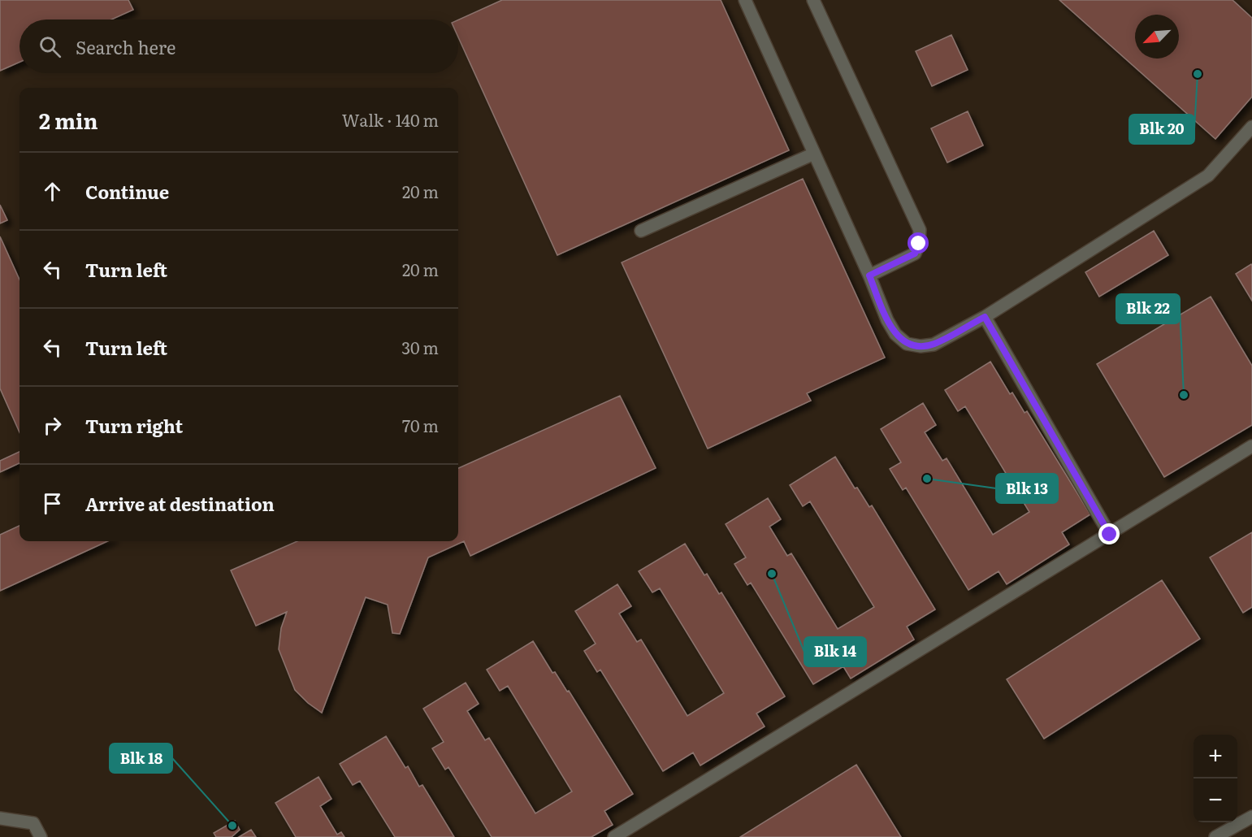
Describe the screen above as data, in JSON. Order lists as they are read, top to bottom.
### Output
{
  "places": [
    "Blk 20",
    "Blk 22",
    "Blk 13",
    "Blk 14",
    "Blk 18"
  ],
  "north": "bottom left",
  "page": {
    "search": "Search here",
    "heading": ["2 min", "Walk · 140 m"],
    "list": [
      ["Continue", "20 m"],
      ["Turn left", "20 m"],
      ["Turn left", "30 m"],
      ["Turn right", "70 m"],
      "Arrive at destination"
    ],
    "map_buttons": ["+", "−"]
  }
}
